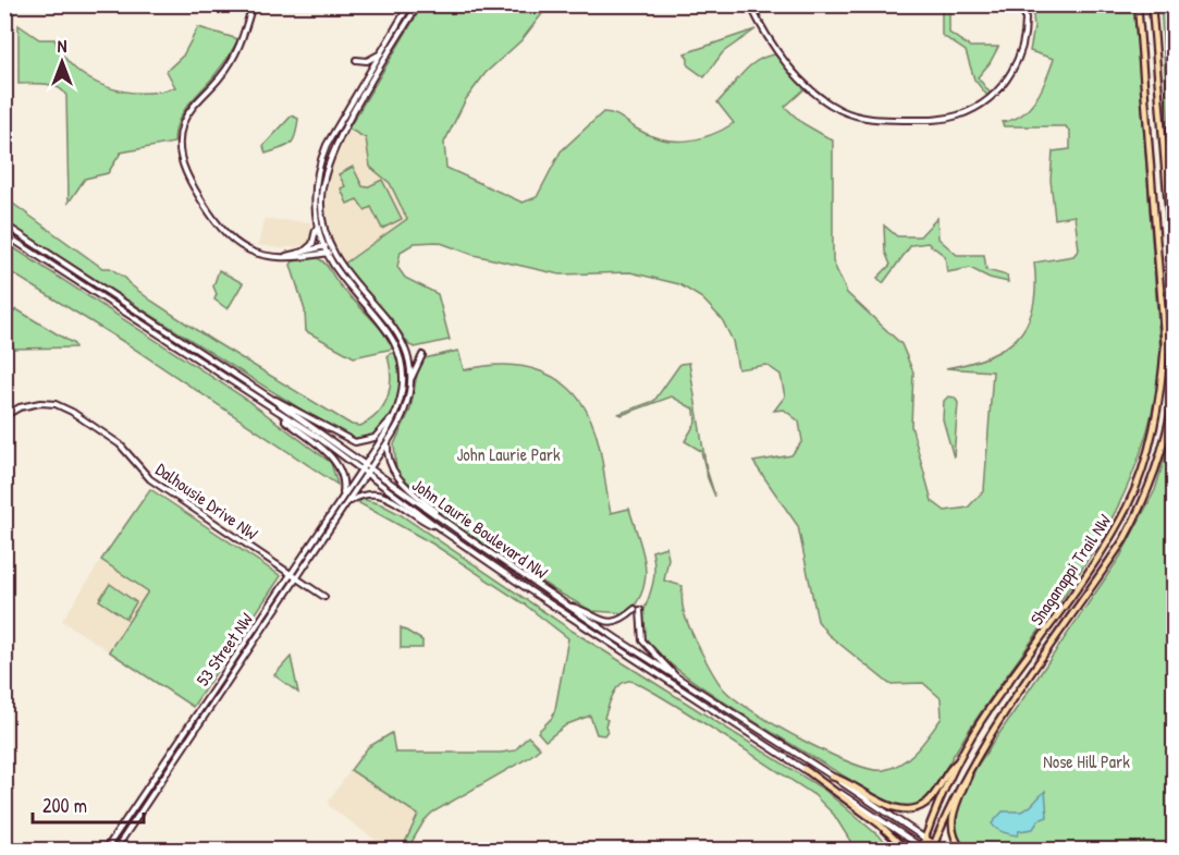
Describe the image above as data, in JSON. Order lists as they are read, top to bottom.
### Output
{
  "streets": {
    "main road": [
      "Dalhousie Drive NW",
      "John Laurie Boulevard NW",
      "Shaganappi Trail NW",
      "53 Street NW"
    ]
  },
  "crossings": [
    ["Dalhousie Drive NW", "53 Street NW"],
    ["John Laurie Boulevard NW", "Shaganappi Trail NW"],
    ["John Laurie Boulevard NW", "53 Street NW"]
  ],
  "parks": ["John Laurie Park", "Nose Hill Park"],
  "scale_bar": "200 m",
  "north": "top"
}
